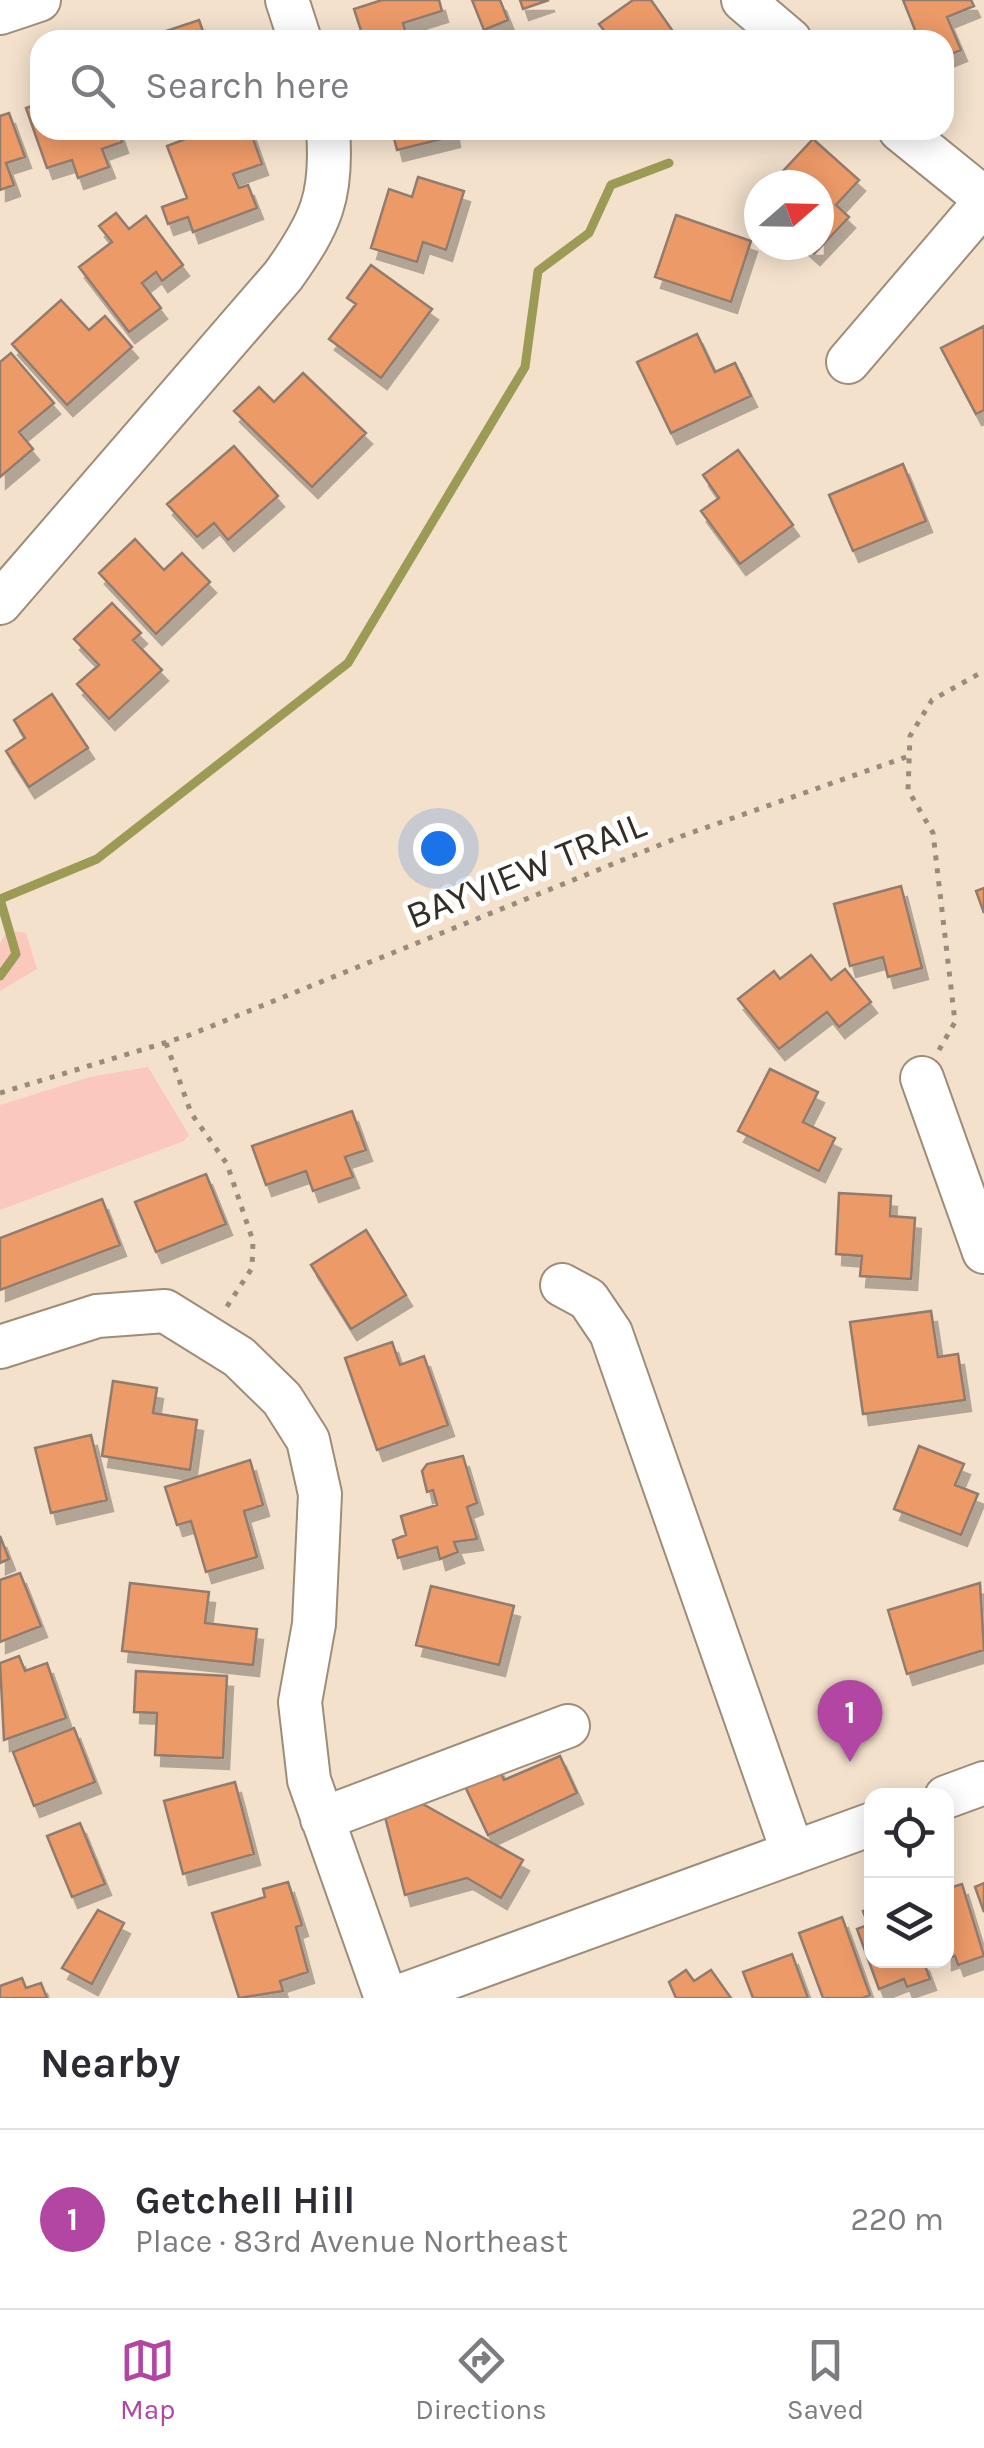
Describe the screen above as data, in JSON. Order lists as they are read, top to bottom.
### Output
{
  "streets": {
    "path": ["BAYVIEW TRAIL"]
  },
  "north": "right",
  "page": {
    "search": "Search here",
    "pins": "1",
    "heading": "Nearby",
    "list": [
      {
        "mark": "1",
        "name": "Getchell Hill",
        "note": "Place · 83rd Avenue Northeast",
        "value": "220 m"
      }
    ],
    "nav": ["Map", "Directions", "Saved"]
  }
}
